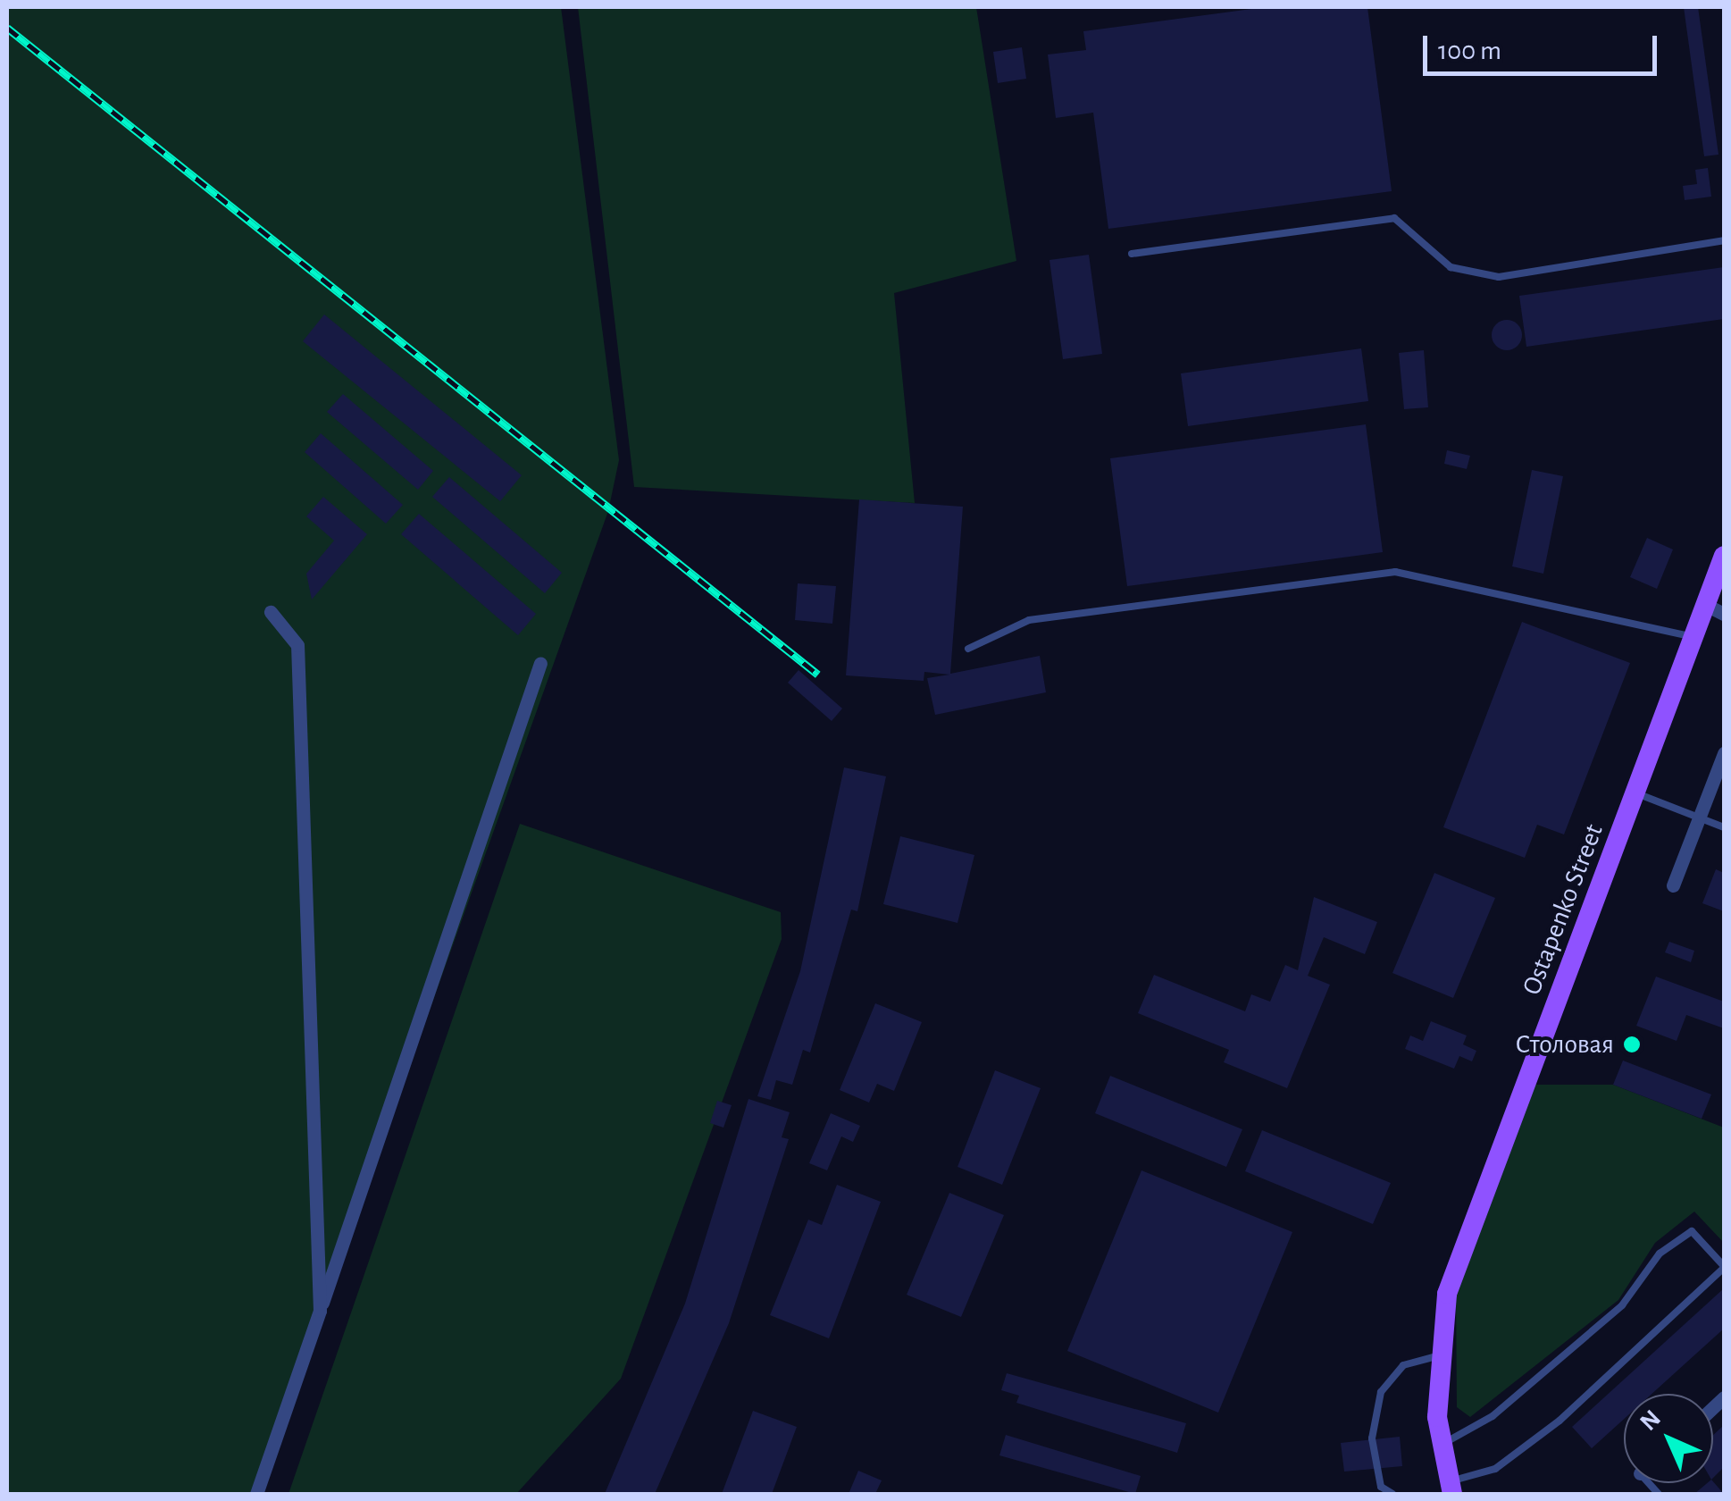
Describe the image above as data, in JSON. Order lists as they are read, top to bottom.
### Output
{
  "streets": {
    "main road": ["Ostapenko Street"]
  },
  "places": ["Столовая"],
  "scale_bar": "100 m",
  "north": "top left"
}
